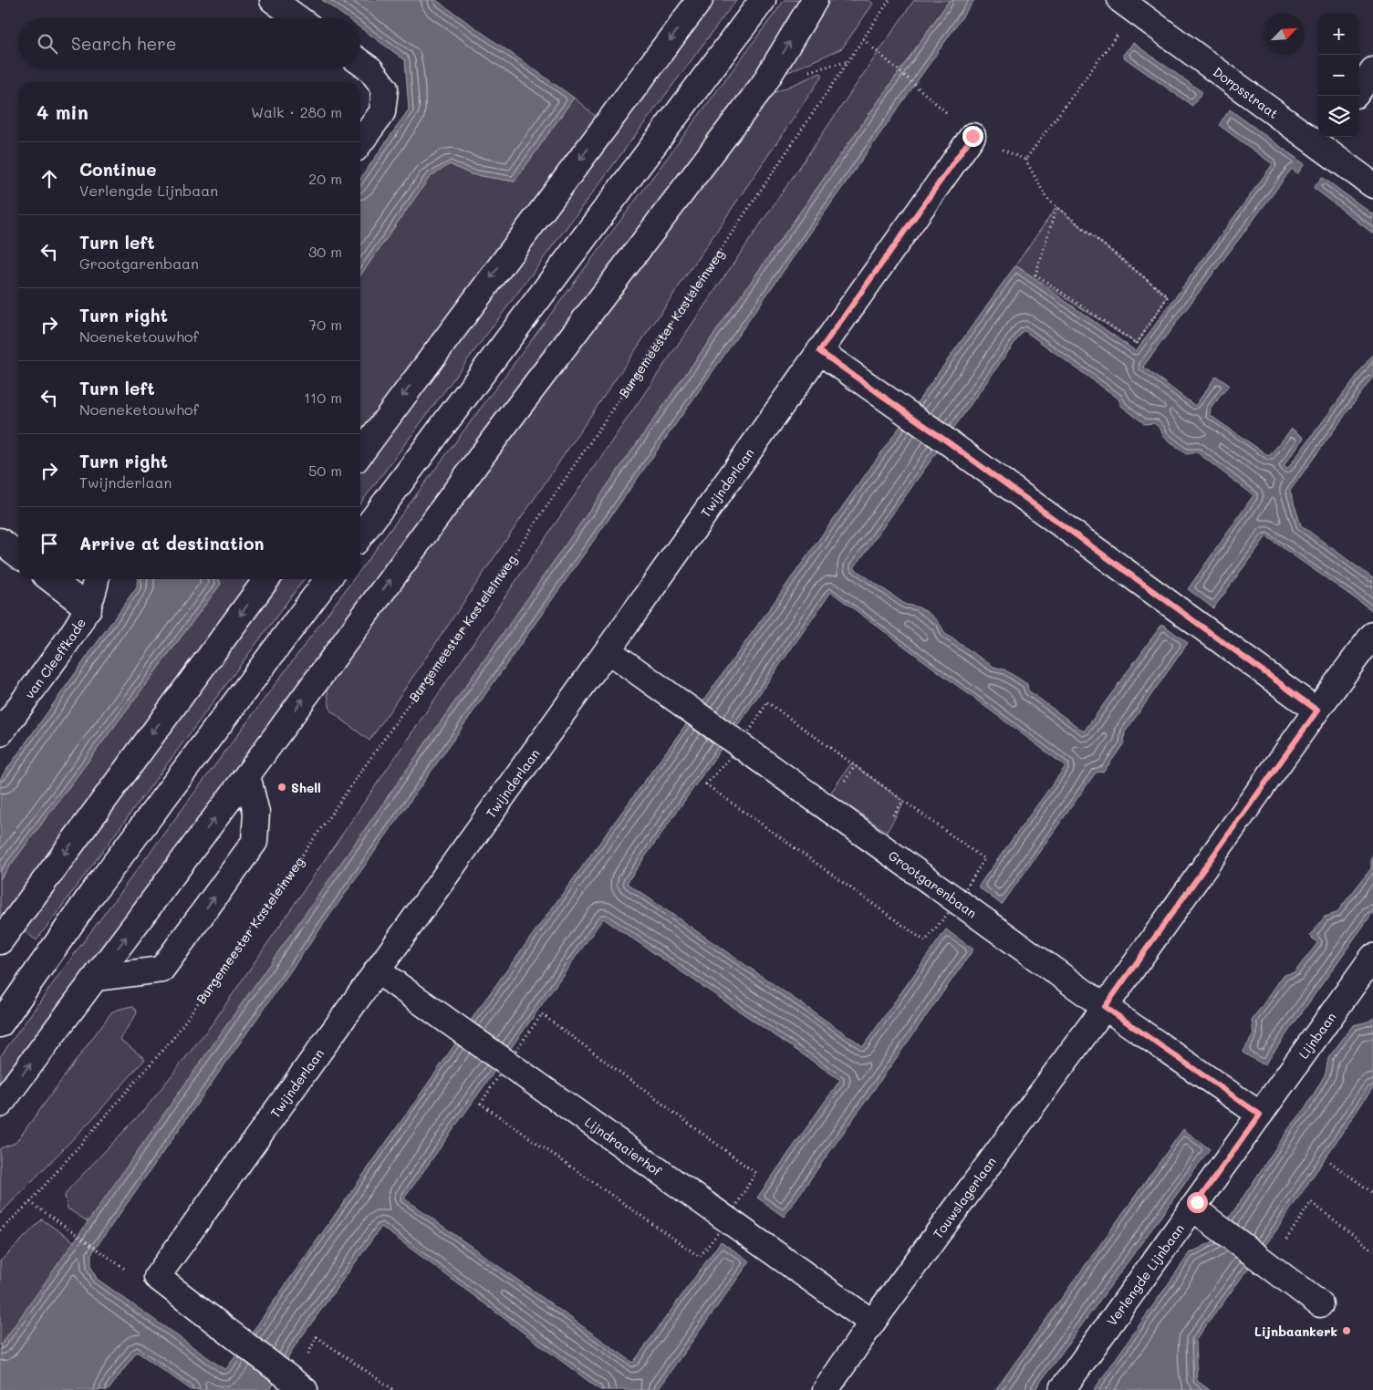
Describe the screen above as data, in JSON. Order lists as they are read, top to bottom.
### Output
{
  "streets": {
    "street": [
      "Dorpsstraat",
      "Twijnderlaan",
      "van Cleeffkade",
      "Grootgarenbaan",
      "Lijnbaan",
      "Lijndraaierhof",
      "Touwslagerlaan",
      "Verlengde Lijnbaan"
    ],
    "path": ["Burgemeester Kasteleinweg"]
  },
  "crossings": [
    ["Twijnderlaan", "Grootgarenbaan"],
    ["Twijnderlaan", "Lijndraaierhof"],
    ["Grootgarenbaan", "Lijnbaan"],
    ["Grootgarenbaan", "Touwslagerlaan"],
    ["Grootgarenbaan", "Verlengde Lijnbaan"],
    ["Lijnbaan", "Verlengde Lijnbaan"],
    ["Lijndraaierhof", "Touwslagerlaan"]
  ],
  "places": ["Shell", "Lijnbaankerk"],
  "north": "top right",
  "page": {
    "map_buttons": ["+", "−"],
    "search": "Search here",
    "heading": ["4 min", "Walk · 280 m"],
    "list": [
      ["Continue", "Verlengde Lijnbaan", "20 m"],
      ["Turn left", "Grootgarenbaan", "30 m"],
      ["Turn right", "Noeneketouwhof", "70 m"],
      ["Turn left", "Noeneketouwhof", "110 m"],
      ["Turn right", "Twijnderlaan", "50 m"],
      "Arrive at destination"
    ]
  }
}
